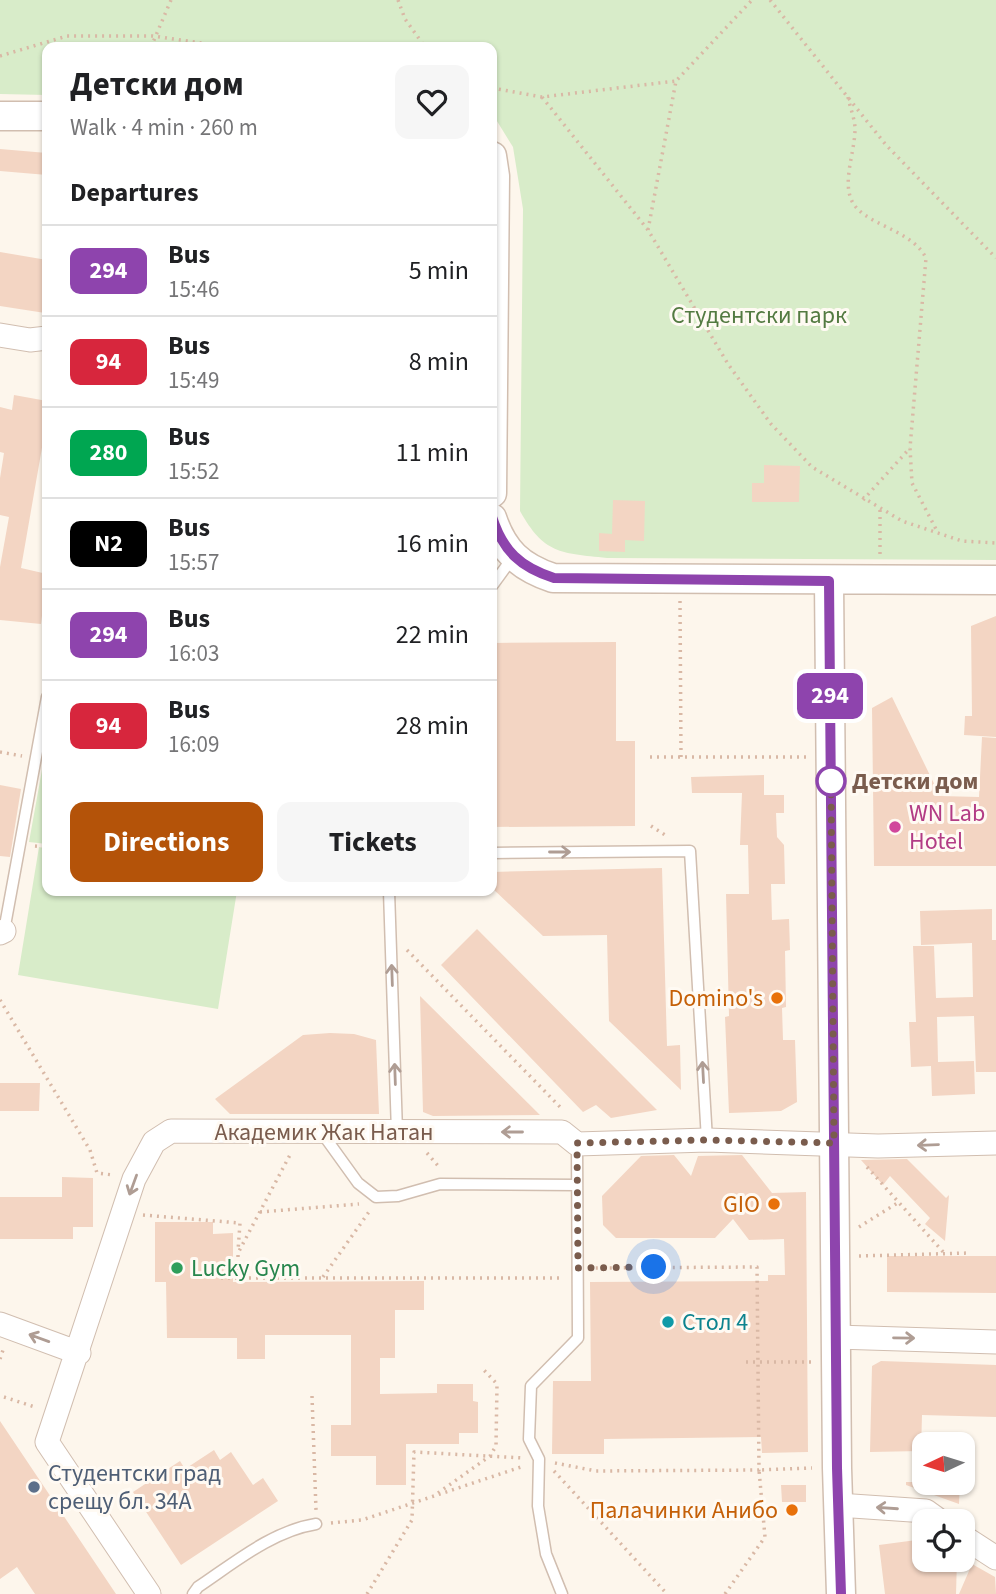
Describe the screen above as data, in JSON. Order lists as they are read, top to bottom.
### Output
{
  "streets": {
    "street": ["Академик Жак Натан"]
  },
  "one_way": ["Академик Жак Натан"],
  "parks": ["Студентски парк"],
  "places": [
    "Детски дом",
    "WN Lab Hotel",
    "Domino's",
    "GIO",
    "Lucky Gym",
    "Стол 4",
    "Студентски град срещу бл. 34А",
    "Палачинки Анибо"
  ],
  "lines": ["bus line 294"],
  "north": "left",
  "page": {
    "on_map": "294",
    "heading": [
      ["Детски дом", "Walk · 4 min · 260 m"],
      "Departures"
    ],
    "list": [
      {
        "mark": "294",
        "name": "Bus",
        "note": "15:46",
        "value": "5 min"
      },
      {
        "mark": "94",
        "name": "Bus",
        "note": "15:49",
        "value": "8 min"
      },
      {
        "mark": "280",
        "name": "Bus",
        "note": "15:52",
        "value": "11 min"
      },
      {
        "mark": "N2",
        "name": "Bus",
        "note": "15:57",
        "value": "16 min"
      },
      {
        "mark": "294",
        "name": "Bus",
        "note": "16:03",
        "value": "22 min"
      },
      {
        "mark": "94",
        "name": "Bus",
        "note": "16:09",
        "value": "28 min"
      }
    ],
    "buttons": ["Directions", "Tickets"]
  }
}
